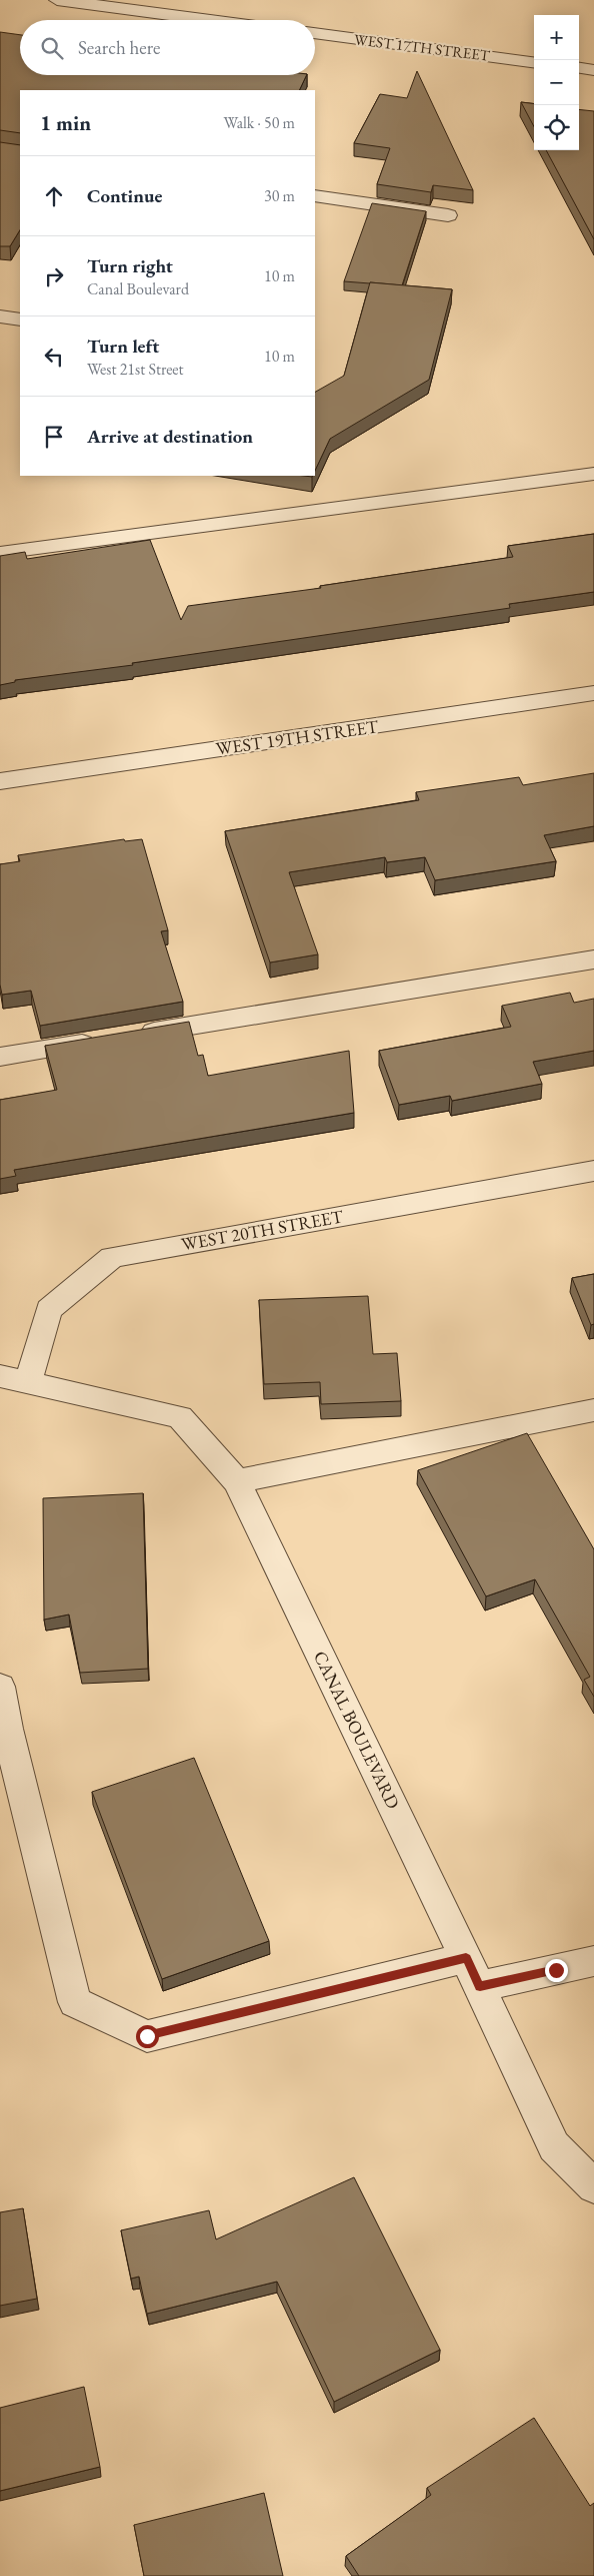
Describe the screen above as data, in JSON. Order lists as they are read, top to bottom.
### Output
{
  "streets": {
    "street": [
      "WEST 17TH STREET",
      "WEST 19TH STREET",
      "WEST 20TH STREET",
      "CANAL BOULEVARD"
    ]
  },
  "crossings": [
    ["WEST 20TH STREET", "CANAL BOULEVARD"]
  ],
  "page": {
    "map_buttons": ["+", "−"],
    "search": "Search here",
    "heading": ["1 min", "Walk · 50 m"],
    "list": [
      ["Continue", "30 m"],
      ["Turn right", "Canal Boulevard", "10 m"],
      ["Turn left", "West 21st Street", "10 m"],
      "Arrive at destination"
    ]
  }
}
